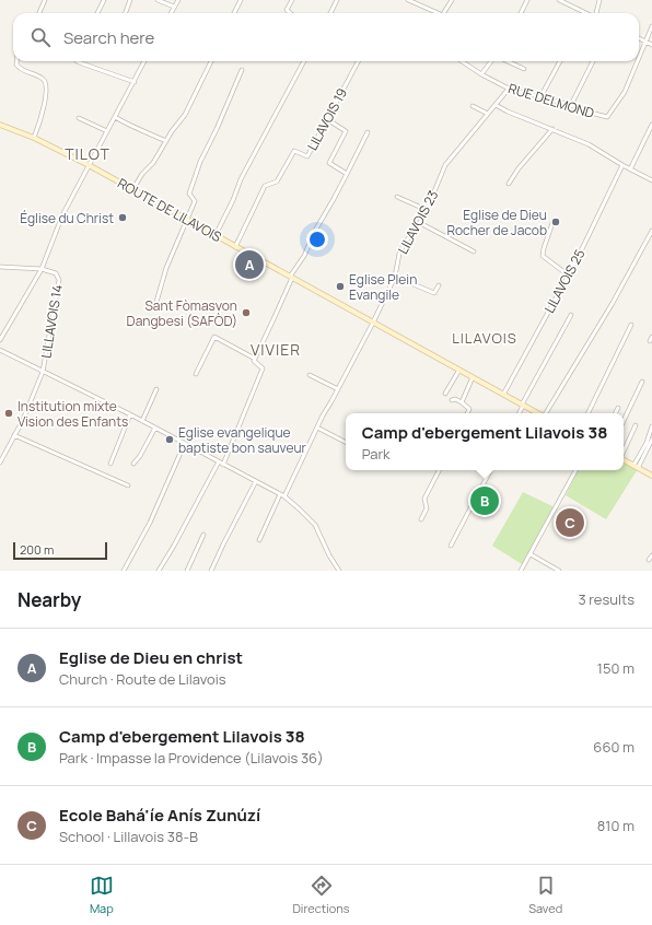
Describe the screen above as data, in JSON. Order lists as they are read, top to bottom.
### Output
{
  "streets": {
    "main road": ["ROUTE DE LILAVOIS"],
    "street": [
      "RUE DELMOND",
      "LILAVOIS 19",
      "LILAVOIS 23",
      "LILAVOIS 25",
      "LILLAVOIS 14"
    ]
  },
  "crossings": [
    ["RUE DELMOND", "LILAVOIS 23"],
    ["LILAVOIS 19", "ROUTE DE LILAVOIS"],
    ["ROUTE DE LILAVOIS", "LILAVOIS 23"],
    ["ROUTE DE LILAVOIS", "LILAVOIS 25"],
    ["ROUTE DE LILAVOIS", "LILLAVOIS 14"]
  ],
  "districts": ["TILOT", "LILAVOIS", "VIVIER"],
  "places": [
    "Église du Christ",
    "Eglise de Dieu Rocher de Jacob",
    "Eglise Plein Evangile",
    "Sant Fòmasyon Dangbesi (SAFÒD)",
    "Institution mixte Vision des Enfants",
    "Eglise evangelique baptiste bon sauveur"
  ],
  "scale_bar": "200 m",
  "page": {
    "search": "Search here",
    "pins": ["A", "B", "C"],
    "popup": ["Camp d'ebergement Lilavois 38", "Park"],
    "scale": "200 m",
    "heading": ["Nearby", "3 results"],
    "list": [
      {
        "mark": "A",
        "name": "Eglise de Dieu en christ",
        "note": "Church · Route de Lilavois",
        "value": "150 m"
      },
      {
        "mark": "B",
        "name": "Camp d'ebergement Lilavois 38",
        "note": "Park · Impasse la Providence (Lilavois 36)",
        "value": "660 m"
      },
      {
        "mark": "C",
        "name": "Ecole Bahá'íe Anís Zunúzí",
        "note": "School · Lillavois 38-B",
        "value": "810 m"
      }
    ],
    "nav": ["Map", "Directions", "Saved"]
  }
}
